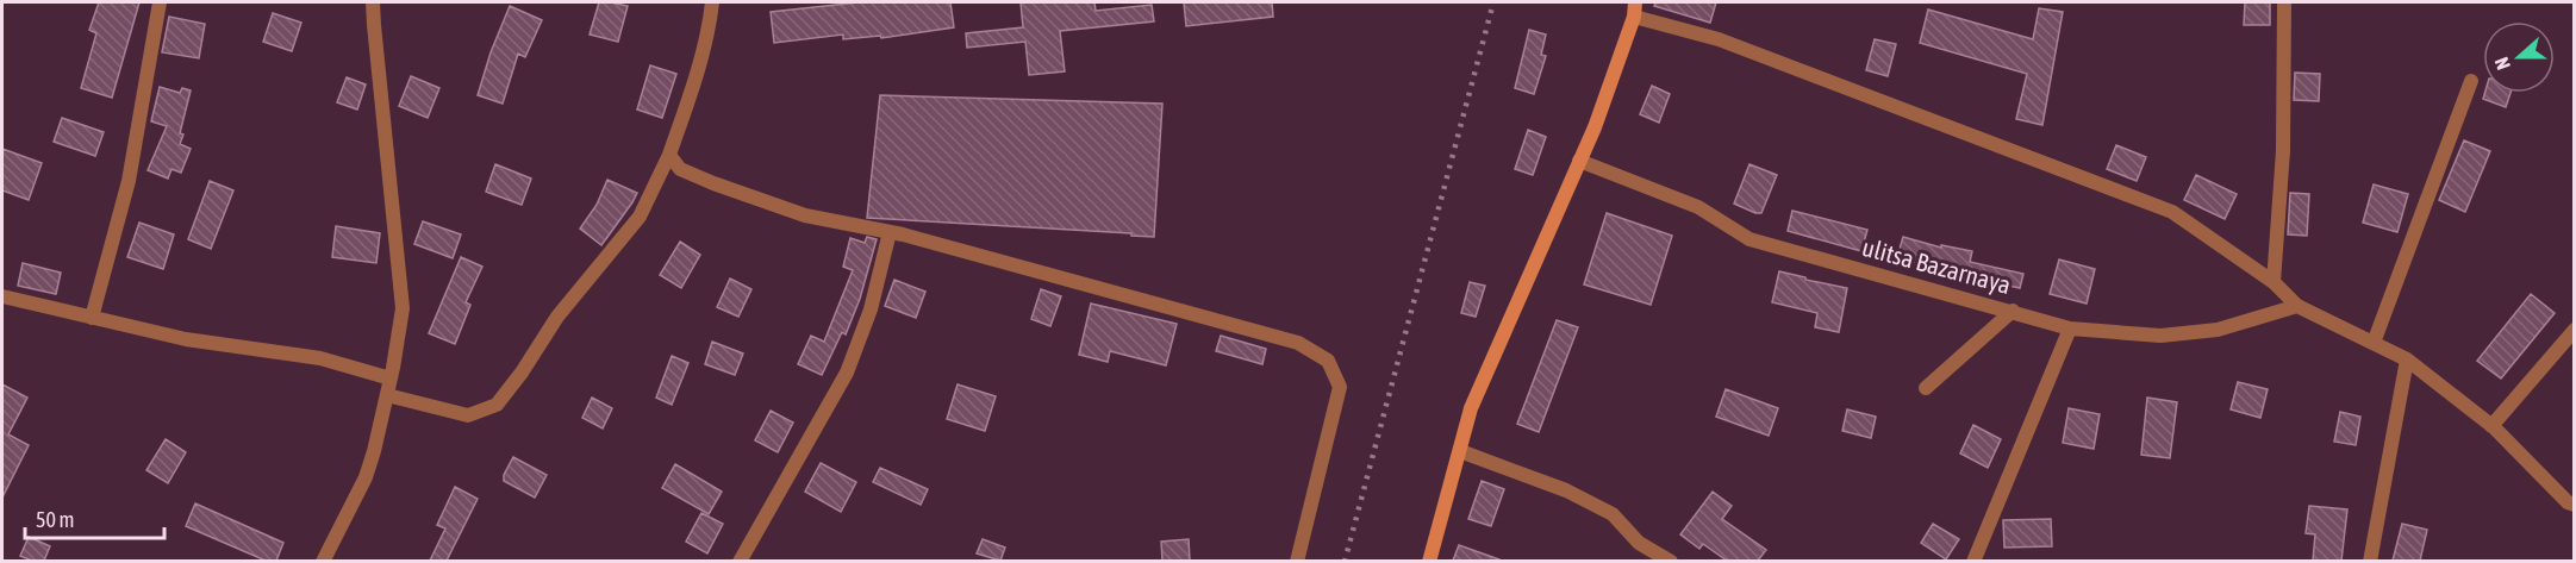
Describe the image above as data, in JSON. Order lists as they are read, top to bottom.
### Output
{
  "streets": {
    "street": ["ulitsa Bazarnaya"]
  },
  "scale_bar": "50 m",
  "north": "left"
}
